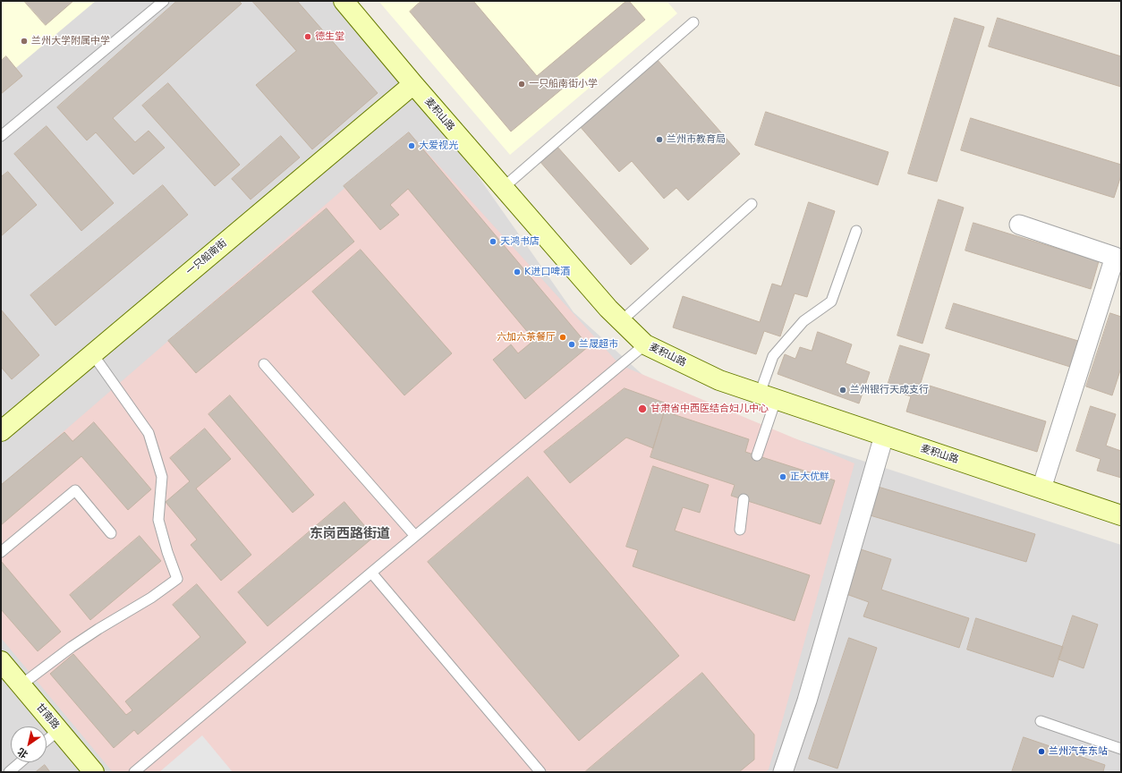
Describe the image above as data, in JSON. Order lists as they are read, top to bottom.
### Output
{
  "streets": {
    "street": ["麦积山路", "一只船南街", "甘南路"]
  },
  "crossings": [
    ["麦积山路", "一只船南街"]
  ],
  "districts": ["东岗西路街道"],
  "places": [
    "德生堂",
    "兰州大学附属中学",
    "一只船南街小学",
    "兰州市教育局",
    "大爱视光",
    "天鸿书店",
    "K进口啤酒",
    "六加六茶餐厅",
    "兰晟超市",
    "兰州银行天成支行",
    "甘肃省中西医结合妇儿中心",
    "正大优鲜",
    "兰州汽车东站"
  ],
  "north": "bottom left"
}
